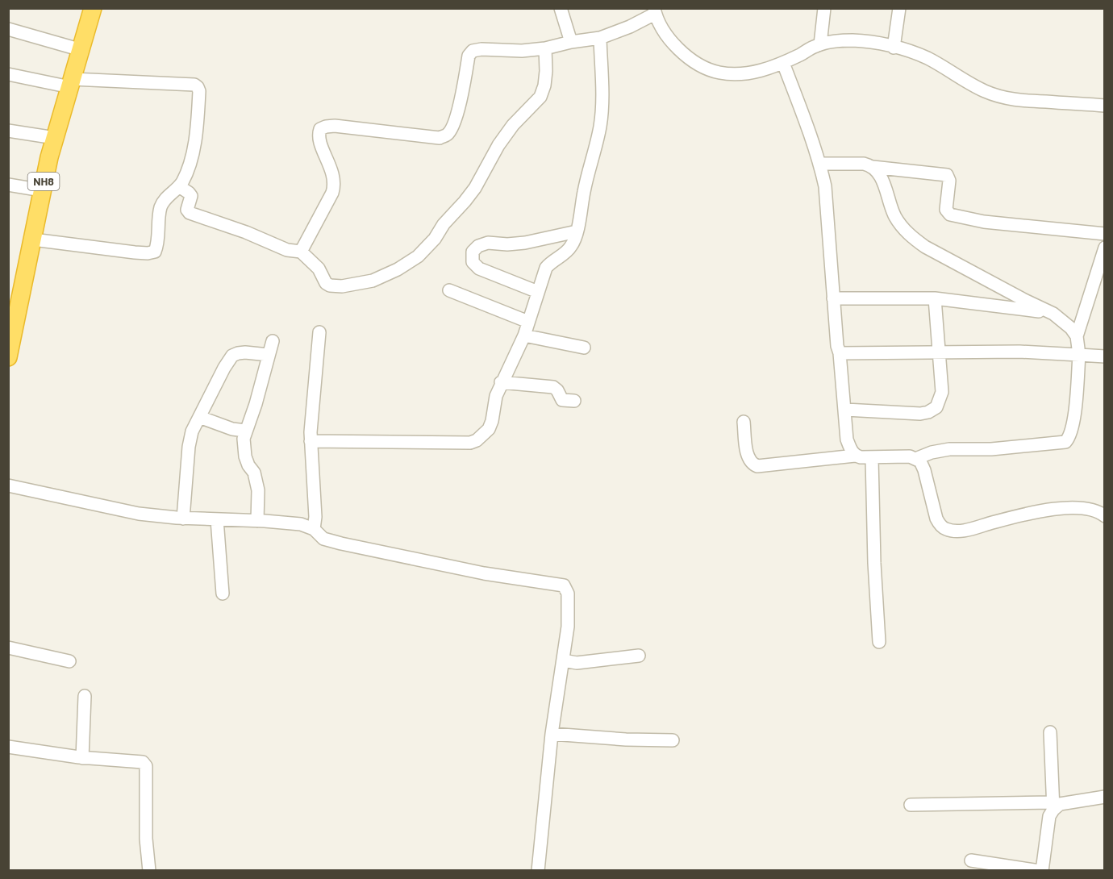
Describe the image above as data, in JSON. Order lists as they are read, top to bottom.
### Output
{
  "streets": {
    "highway": ["NH8"]
  }
}
